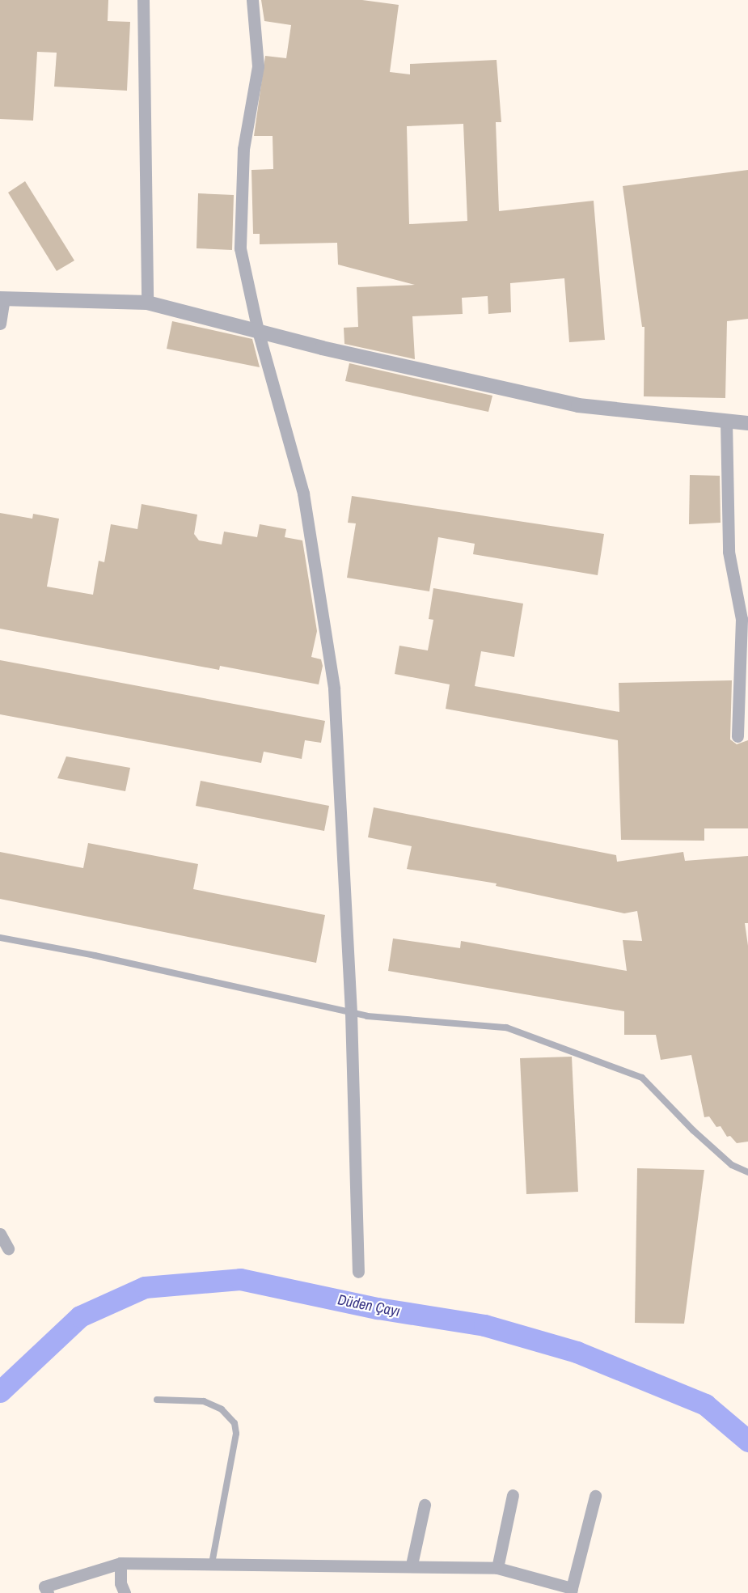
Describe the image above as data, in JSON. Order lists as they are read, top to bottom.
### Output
{
  "water": ["Düden Çayı"]
}
